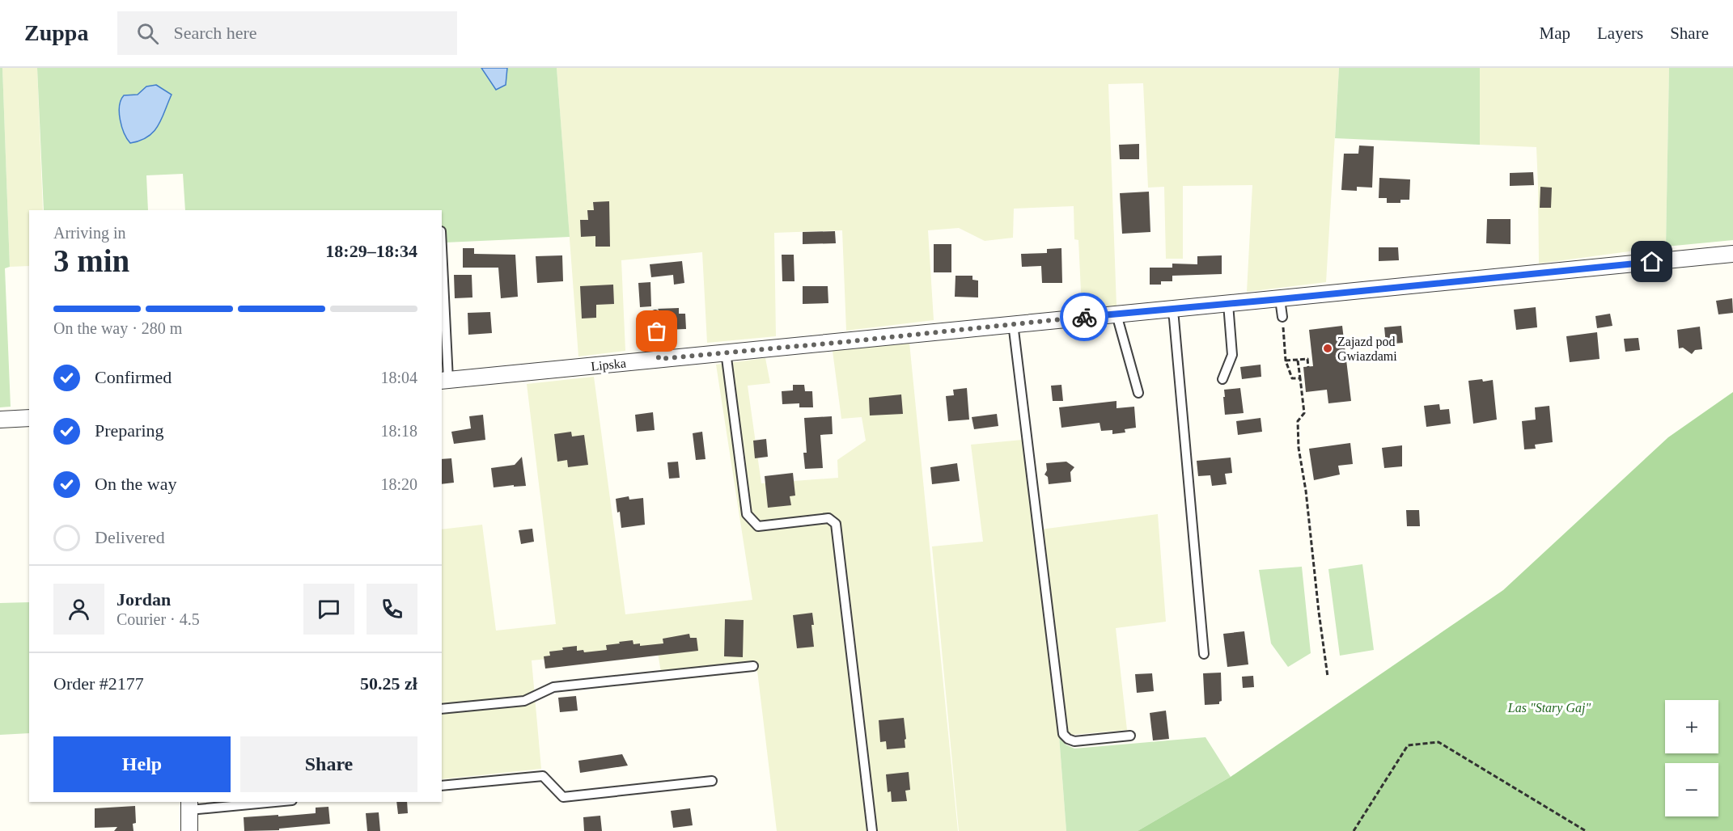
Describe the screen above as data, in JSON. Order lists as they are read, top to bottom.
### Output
{
  "streets": {
    "street": ["Lipska"]
  },
  "parks": ["Las \"Stary Gaj\""],
  "places": ["Zajazd pod Gwiazdami"],
  "page": {
    "header": "Zuppa",
    "search": "Search here",
    "nav": ["Map", "Layers", "Share"],
    "heading": ["3 min", "Arriving in", "18:29–18:34"],
    "panel": [
      "Jordan",
      "Courier · 4.5",
      "Order #2177",
      "50.25 zł"
    ],
    "bar": "On the way · 280 m",
    "list": [
      ["Confirmed", "18:04"],
      ["Preparing", "18:18"],
      ["On the way", "18:20"],
      "Delivered"
    ],
    "map_buttons": ["+", "−"],
    "buttons": ["Help", "Share"]
  }
}
